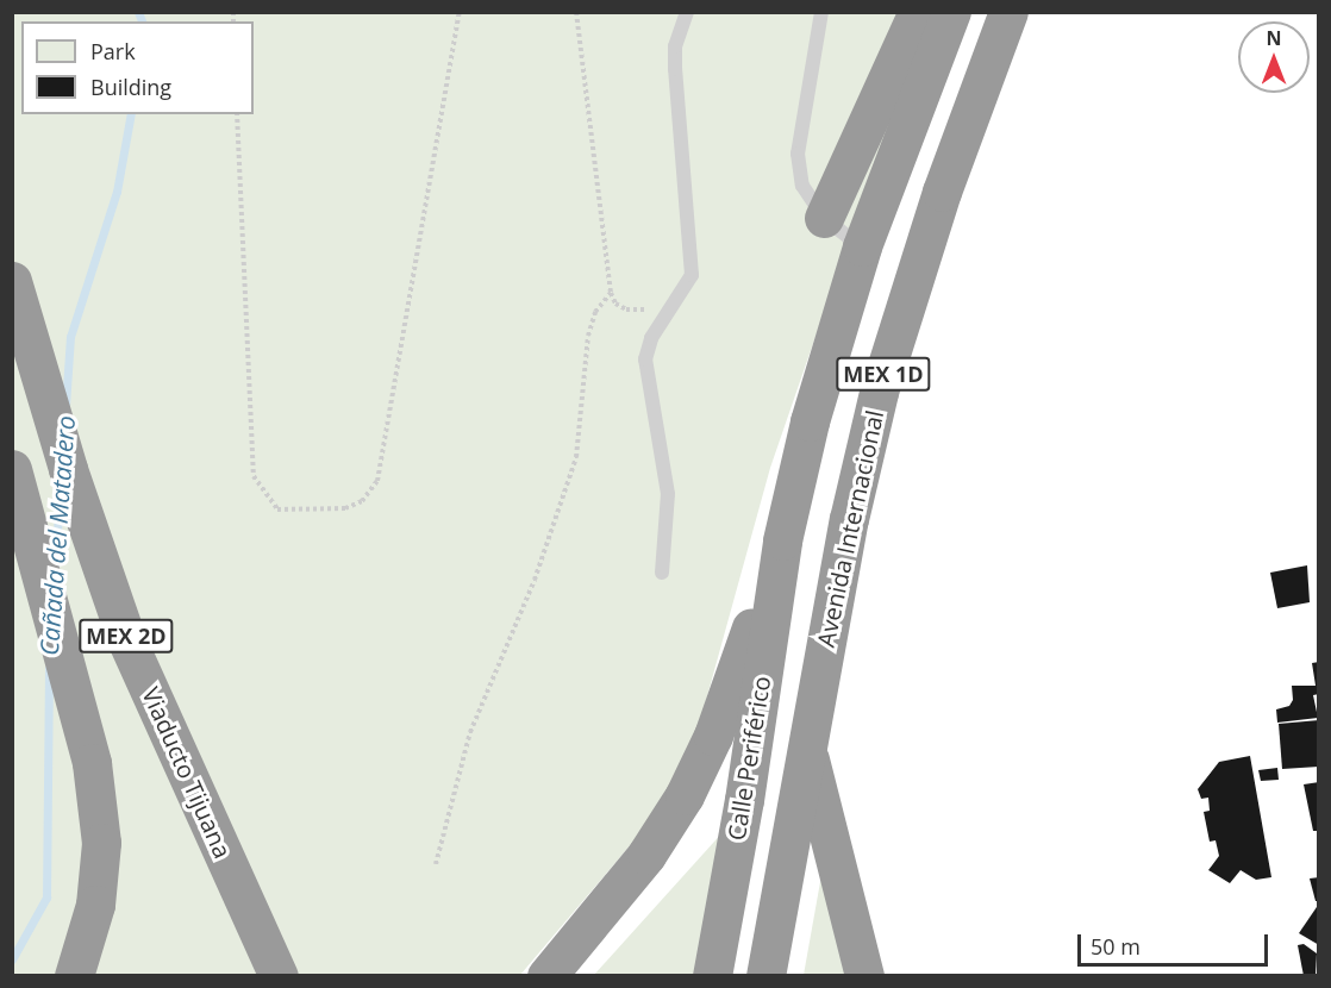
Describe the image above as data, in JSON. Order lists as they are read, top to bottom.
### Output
{
  "streets": {
    "highway": [
      "MEX 1D",
      "Avenida Internacional",
      "MEX 2D",
      "Calle Periférico",
      "Viaducto Tijuana"
    ]
  },
  "crossings": [
    ["MEX 1D", "Calle Periférico"]
  ],
  "water": ["Cañada del Matadero"],
  "legend": ["Park", "Building"],
  "scale_bar": "50 m",
  "north": "top"
}
